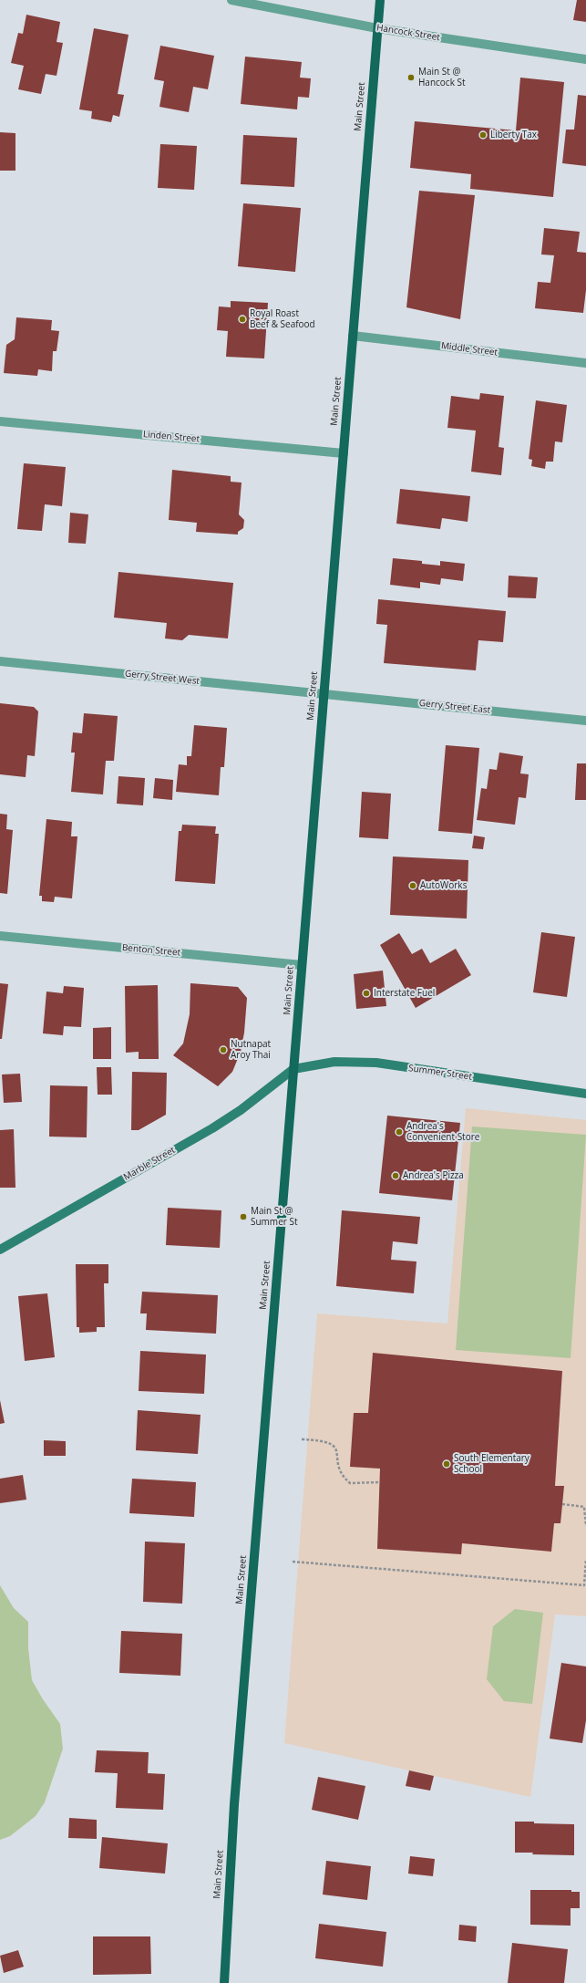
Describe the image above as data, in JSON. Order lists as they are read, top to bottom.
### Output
{
  "streets": {
    "main road": ["Main Street", "Summer Street", "Marble Street"],
    "street": [
      "Hancock Street",
      "Middle Street",
      "Linden Street",
      "Gerry Street West",
      "Gerry Street East",
      "Benton Street"
    ]
  },
  "crossings": [
    ["Hancock Street", "Main Street"],
    ["Main Street", "Middle Street"],
    ["Main Street", "Linden Street"],
    ["Main Street", "Gerry Street West"],
    ["Main Street", "Gerry Street East"],
    ["Main Street", "Benton Street"],
    ["Main Street", "Summer Street"],
    ["Main Street", "Marble Street"],
    ["Gerry Street West", "Gerry Street East"],
    ["Summer Street", "Marble Street"]
  ],
  "places": [
    "Main St @ Hancock St",
    "Liberty Tax",
    "Royal Roast Beef & Seafood",
    "AutoWorks",
    "Interstate Fuel",
    "Nutnapat Aroy Thai",
    "Andrea's Convenient Store",
    "Andrea's Pizza",
    "Main St @ Summer St",
    "South Elementary School"
  ]
}
